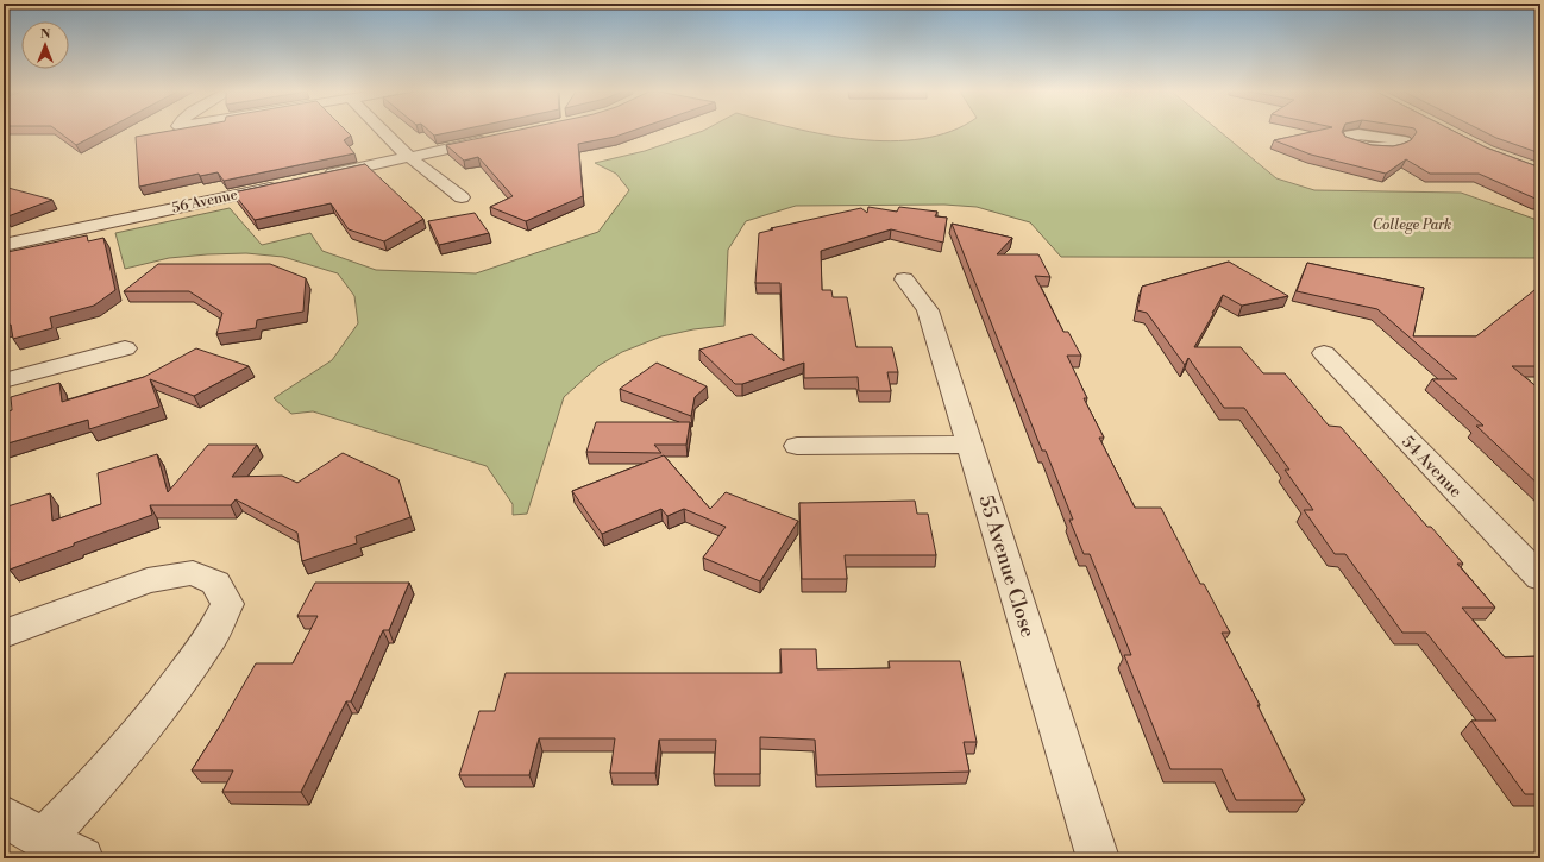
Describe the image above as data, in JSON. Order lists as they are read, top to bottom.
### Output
{
  "streets": {
    "street": ["56 Avenue", "54 Avenue", "55 Avenue Close"]
  },
  "parks": ["College Park"],
  "north": "top"
}
